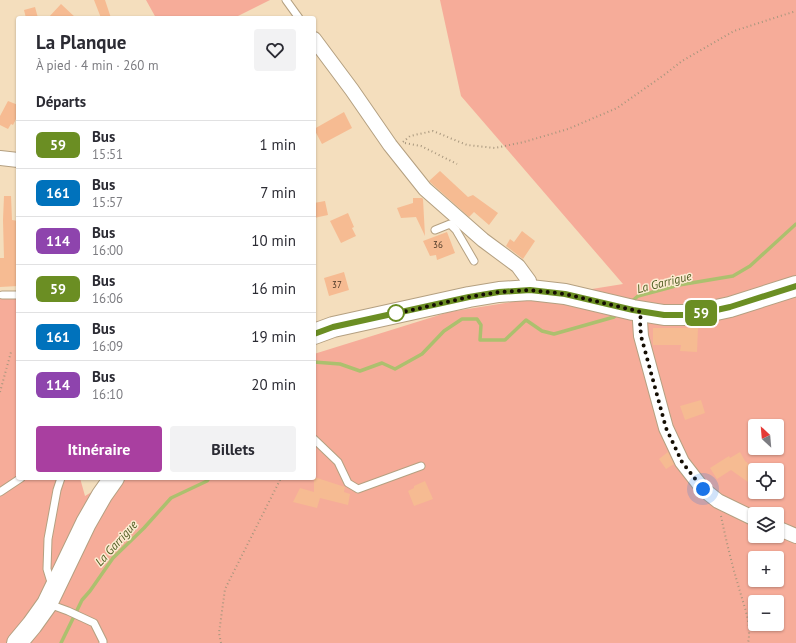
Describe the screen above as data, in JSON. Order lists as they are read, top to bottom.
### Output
{
  "water": ["La Garrigue"],
  "lines": ["bus line 59"],
  "house_numbers": ["36", "37"],
  "north": "top left",
  "page": {
    "on_map": "59",
    "heading": [
      ["La Planque", "À pied · 4 min · 260 m"],
      "Départs"
    ],
    "list": [
      {
        "mark": "59",
        "name": "Bus",
        "note": "15:51",
        "value": "1 min"
      },
      {
        "mark": "161",
        "name": "Bus",
        "note": "15:57",
        "value": "7 min"
      },
      {
        "mark": "114",
        "name": "Bus",
        "note": "16:00",
        "value": "10 min"
      },
      {
        "mark": "59",
        "name": "Bus",
        "note": "16:06",
        "value": "16 min"
      },
      {
        "mark": "161",
        "name": "Bus",
        "note": "16:09",
        "value": "19 min"
      },
      {
        "mark": "114",
        "name": "Bus",
        "note": "16:10",
        "value": "20 min"
      }
    ],
    "buttons": ["Itinéraire", "Billets"],
    "map_buttons": ["+", "−"]
  }
}
